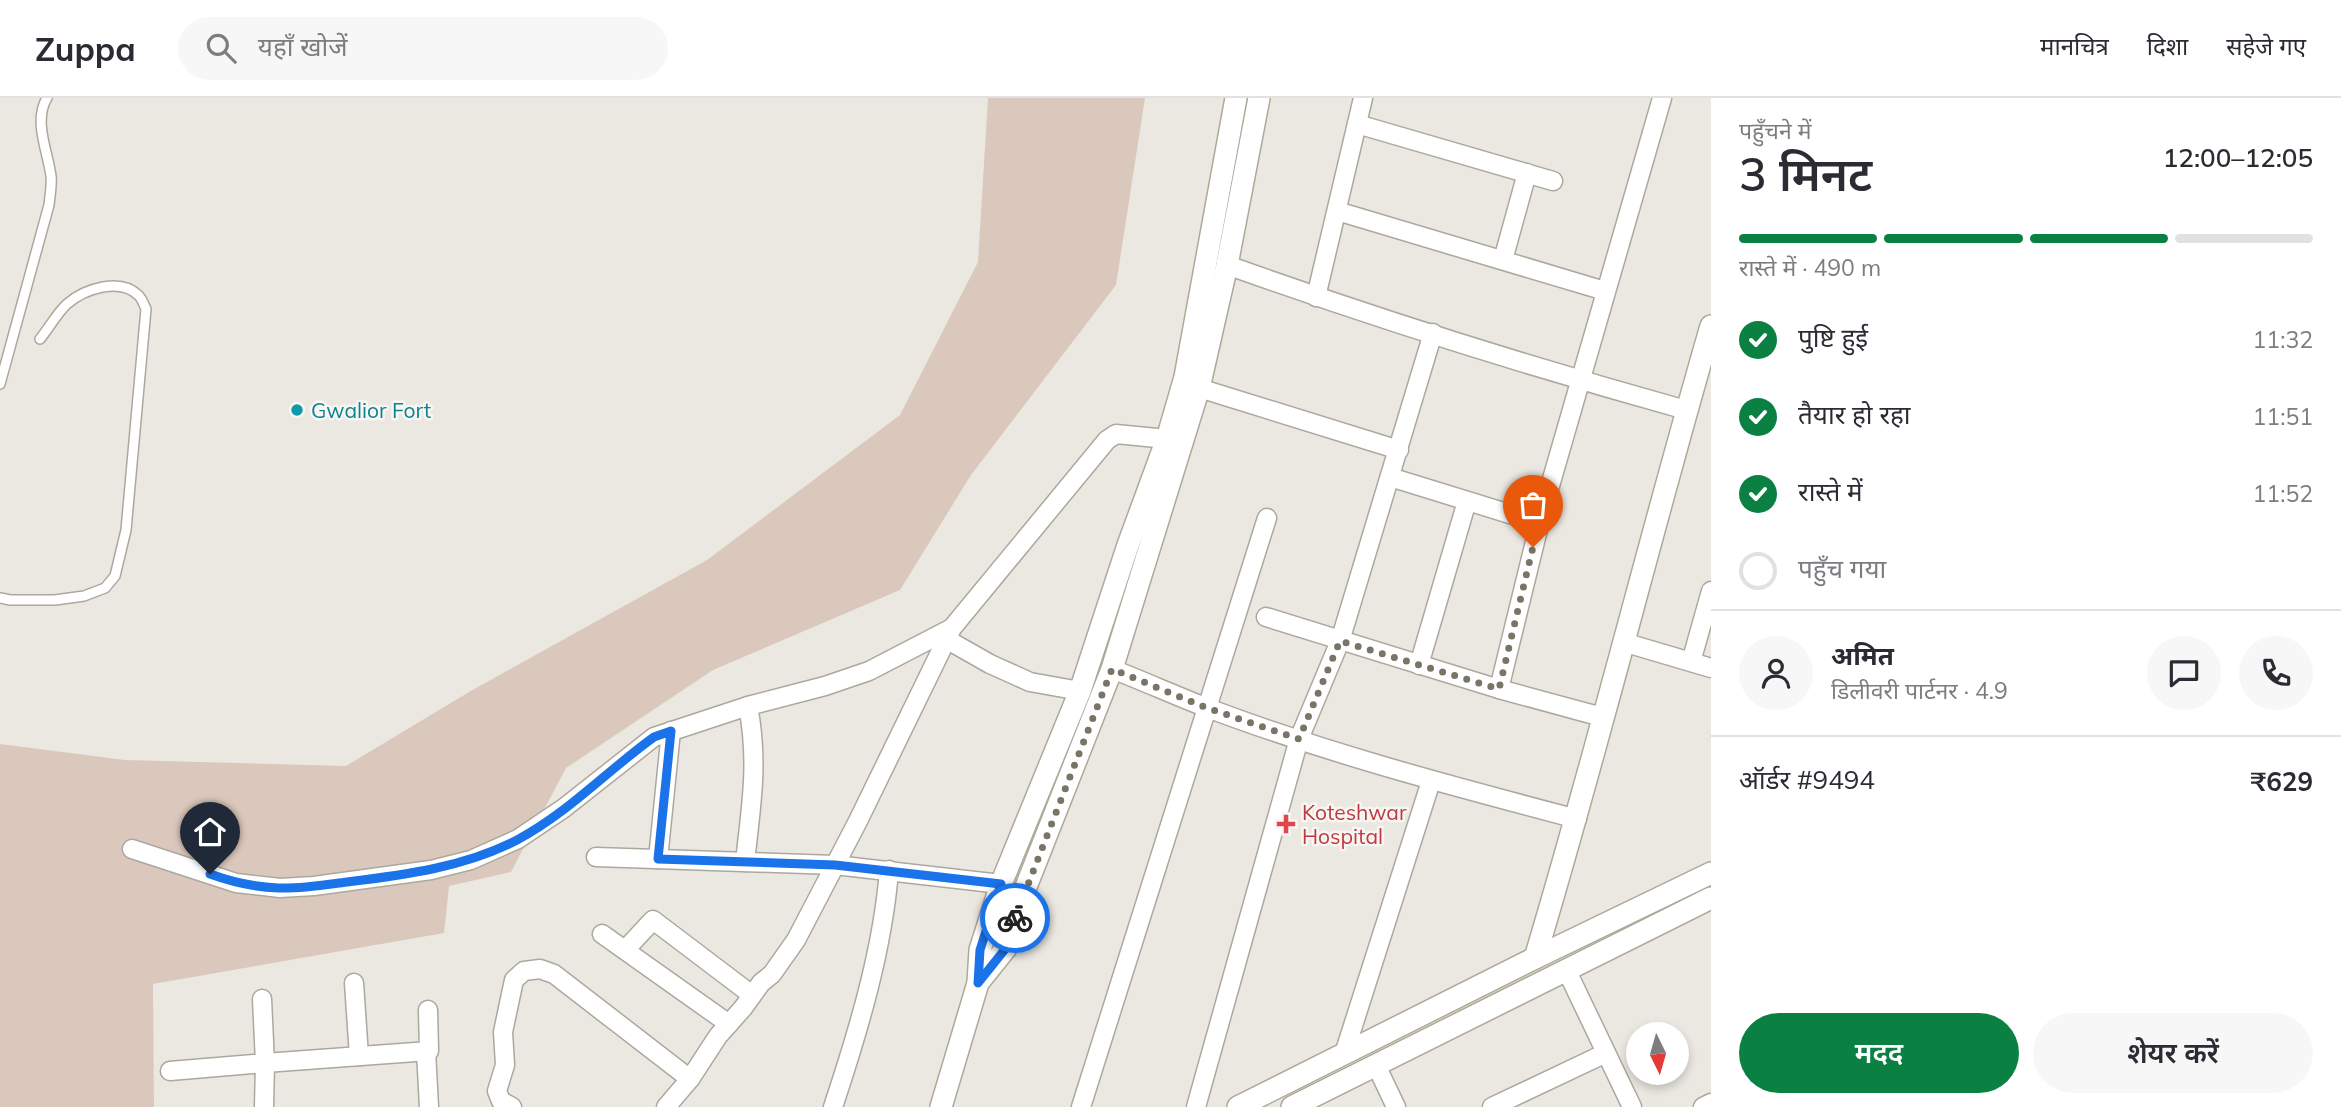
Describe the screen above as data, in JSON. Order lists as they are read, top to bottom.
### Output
{
  "places": {
    "other": ["Gwalior Fort"],
    "health": ["Koteshwar Hospital"]
  },
  "north": "bottom",
  "page": {
    "header": "Zuppa",
    "search": "यहाँ खोजें",
    "nav": ["मानचित्र", "दिशा", "सहेजे गए"],
    "heading": ["3 मिनट", "पहुँचने में", "12:00–12:05"],
    "panel": [
      "अमित",
      "डिलीवरी पार्टनर · 4.9",
      "ऑर्डर #9494",
      "₹629"
    ],
    "bar": "रास्ते में · 490 m",
    "list": [
      ["पुष्टि हुई", "11:32"],
      ["तैयार हो रहा", "11:51"],
      ["रास्ते में", "11:52"],
      "पहुँच गया"
    ],
    "buttons": ["मदद", "शेयर करें"]
  }
}
